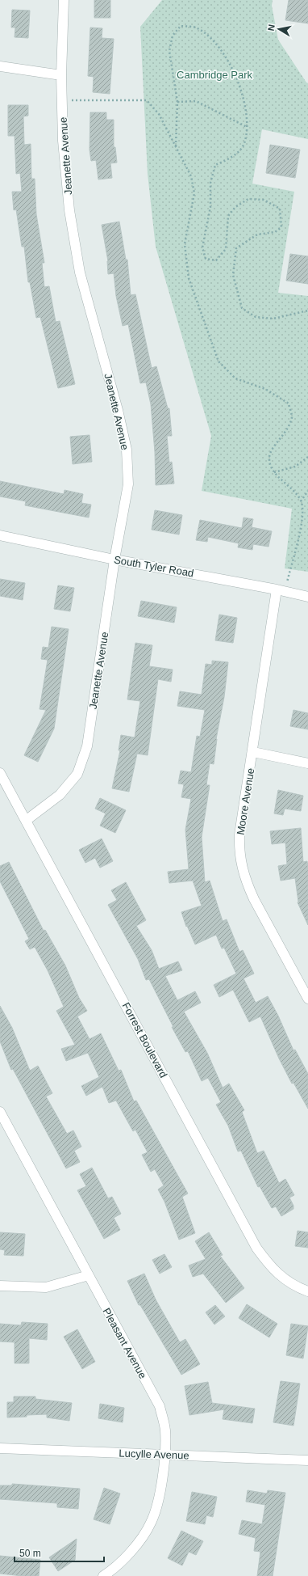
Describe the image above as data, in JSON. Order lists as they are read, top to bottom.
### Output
{
  "streets": {
    "street": [
      "Jeanette Avenue",
      "South Tyler Road",
      "Moore Avenue",
      "Forrest Boulevard",
      "Pleasant Avenue",
      "Lucylle Avenue"
    ]
  },
  "crossings": [
    ["Jeanette Avenue", "South Tyler Road"],
    ["Jeanette Avenue", "Forrest Boulevard"],
    ["South Tyler Road", "Moore Avenue"],
    ["Pleasant Avenue", "Lucylle Avenue"]
  ],
  "parks": ["Cambridge Park"],
  "scale_bar": "50 m",
  "north": "left"
}
